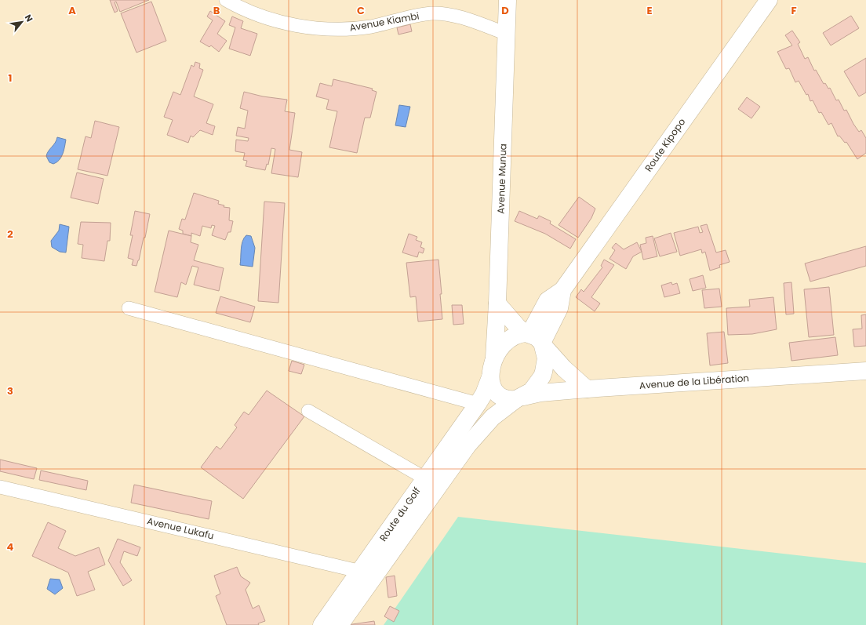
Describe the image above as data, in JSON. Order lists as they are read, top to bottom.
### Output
{
  "streets": {
    "main road": [
      "Route Kipopo",
      "Avenue Munua",
      "Avenue de la Libération",
      "Route du Golf"
    ],
    "street": ["Avenue Kiambi", "Avenue Lukafu"]
  },
  "crossings": [
    ["Avenue Kiambi", "Avenue Munua"],
    ["Route Kipopo", "Avenue Munua"],
    ["Route Kipopo", "Avenue de la Libération"],
    ["Avenue Munua", "Avenue de la Libération"],
    ["Route du Golf", "Avenue Lukafu"]
  ],
  "north": "top right",
  "grid": {
    "columns": [
      "A",
      "B",
      "C",
      "D",
      "E",
      "F"
    ],
    "rows": [
      "1",
      "2",
      "3",
      "4"
    ]
  }
}
